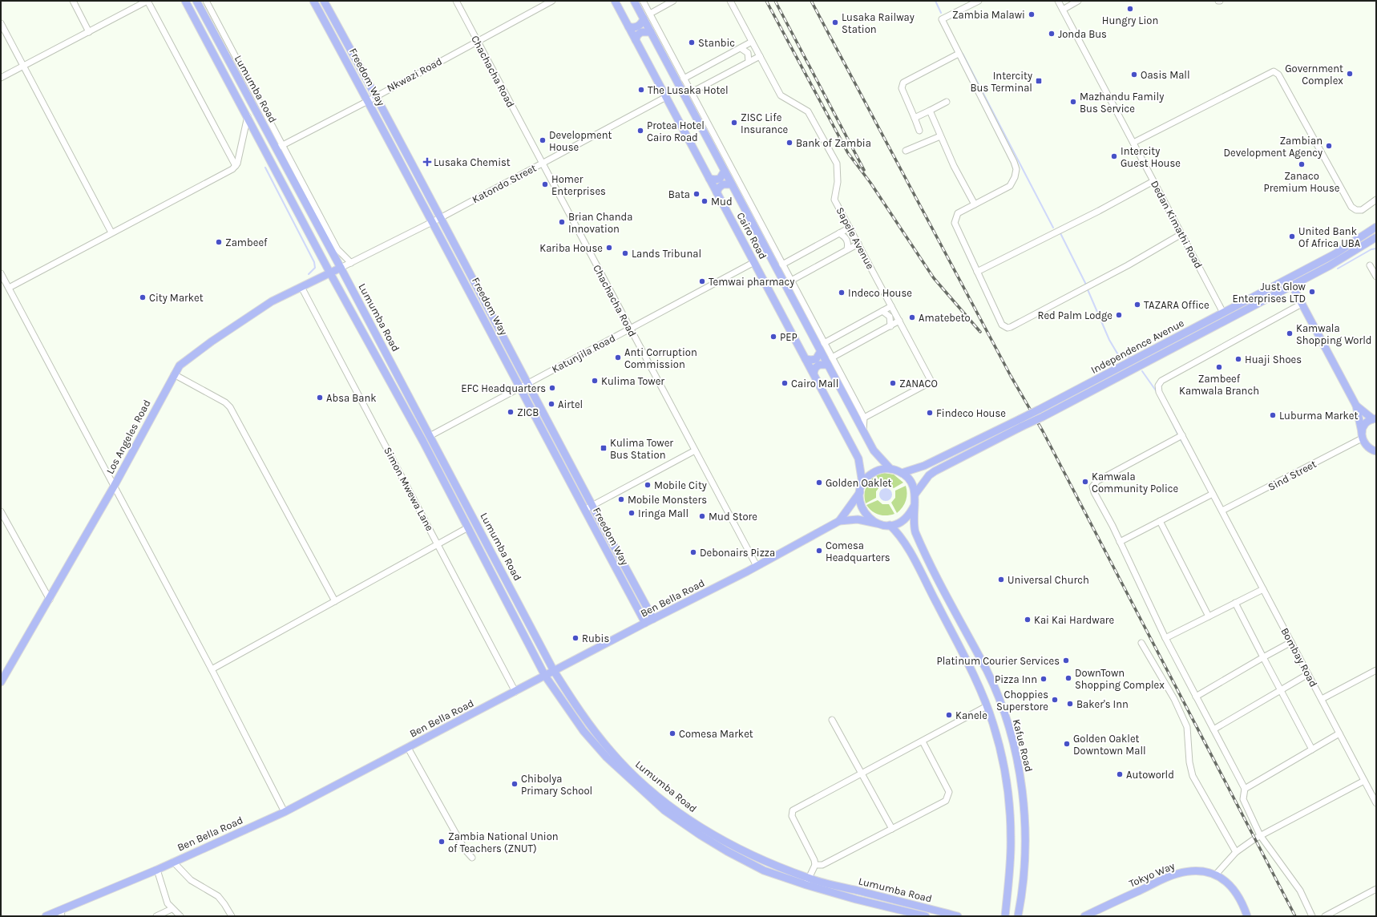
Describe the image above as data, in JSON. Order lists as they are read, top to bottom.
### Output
{
  "streets": {
    "main road": [
      "Freedom Way",
      "Lumumba Road",
      "Cairo Road",
      "Independence Avenue",
      "Los Angeles Road",
      "Ben Bella Road",
      "Kafue Road",
      "Tokyo Way"
    ],
    "street": [
      "Chachacha Road",
      "Nkwazi Road",
      "Katondo Street",
      "Dedan Kimathi Road",
      "Sapele Avenue",
      "Katunjila Road",
      "Sind Street",
      "Simon Mwewa Lane",
      "Bombay Road"
    ]
  },
  "crossings": [
    ["Chachacha Road", "Nkwazi Road"],
    ["Chachacha Road", "Katondo Street"],
    ["Chachacha Road", "Katunjila Road"],
    ["Chachacha Road", "Ben Bella Road"],
    ["Nkwazi Road", "Freedom Way"],
    ["Nkwazi Road", "Lumumba Road"],
    ["Freedom Way", "Katondo Street"],
    ["Freedom Way", "Katunjila Road"],
    ["Freedom Way", "Ben Bella Road"],
    ["Lumumba Road", "Katondo Street"],
    ["Lumumba Road", "Katunjila Road"],
    ["Lumumba Road", "Los Angeles Road"],
    ["Lumumba Road", "Ben Bella Road"],
    ["Katondo Street", "Cairo Road"],
    ["Katondo Street", "Los Angeles Road"],
    ["Dedan Kimathi Road", "Independence Avenue"],
    ["Cairo Road", "Independence Avenue"],
    ["Cairo Road", "Katunjila Road"],
    ["Cairo Road", "Ben Bella Road"],
    ["Cairo Road", "Kafue Road"],
    ["Independence Avenue", "Ben Bella Road"],
    ["Independence Avenue", "Kafue Road"],
    ["Los Angeles Road", "Simon Mwewa Lane"],
    ["Sind Street", "Bombay Road"],
    ["Simon Mwewa Lane", "Ben Bella Road"],
    ["Ben Bella Road", "Kafue Road"]
  ],
  "places": {
    "other": [
      "Hungry Lion",
      "Zambia Malawi",
      "Lusaka Railway Station",
      "Jonda Bus",
      "Stanbic",
      "Government Complex",
      "Oasis Mall",
      "The Lusaka Hotel",
      "Mazhandu Family Bus Service",
      "ZISC Life Insurance",
      "Protea Hotel Cairo Road",
      "Development House",
      "Bank of Zambia",
      "Zambian Development Agency",
      "Intercity Guest House",
      "Zanaco Premium House",
      "Homer Enterprises",
      "Bata",
      "Mud",
      "Brian Chanda Innovation",
      "United Bank Of Africa UBA",
      "Zambeef",
      "Kariba House",
      "Lands Tribunal",
      "Temwai pharmacy",
      "Just Glow Enterprises LTD",
      "Indeco House",
      "City Market",
      "TAZARA Office",
      "Red Palm Lodge",
      "Amatebeto",
      "Kamwala Shopping World",
      "PEP",
      "Anti Corruption Commission",
      "Huaji Shoes",
      "Zambeef Kamwala Branch",
      "Kulima Tower",
      "Cairo Mall",
      "ZANACO",
      "EFC Headquarters",
      "Absa Bank",
      "Airtel",
      "ZICB",
      "Findeco House",
      "Luburma Market",
      "Kamwala Community Police",
      "Golden Oaklet",
      "Mobile City",
      "Mobile Monsters",
      "Iringa Mall",
      "Mud Store",
      "Comesa Headquarters",
      "Debonairs Pizza",
      "Universal Church",
      "Kai Kai Hardware",
      "Rubis",
      "Platinum Courier Services",
      "DownTown Shopping Complex",
      "Pizza Inn",
      "Choppies Superstore",
      "Baker's Inn",
      "Kanele",
      "Comesa Market",
      "Golden Oaklet Downtown Mall",
      "Autoworld",
      "Chibolya Primary School",
      "Zambia National Union of Teachers (ZNUT)"
    ],
    "transit": ["Intercity Bus Terminal", "Kulima Tower Bus Station"],
    "health": ["Lusaka Chemist"]
  }
}
